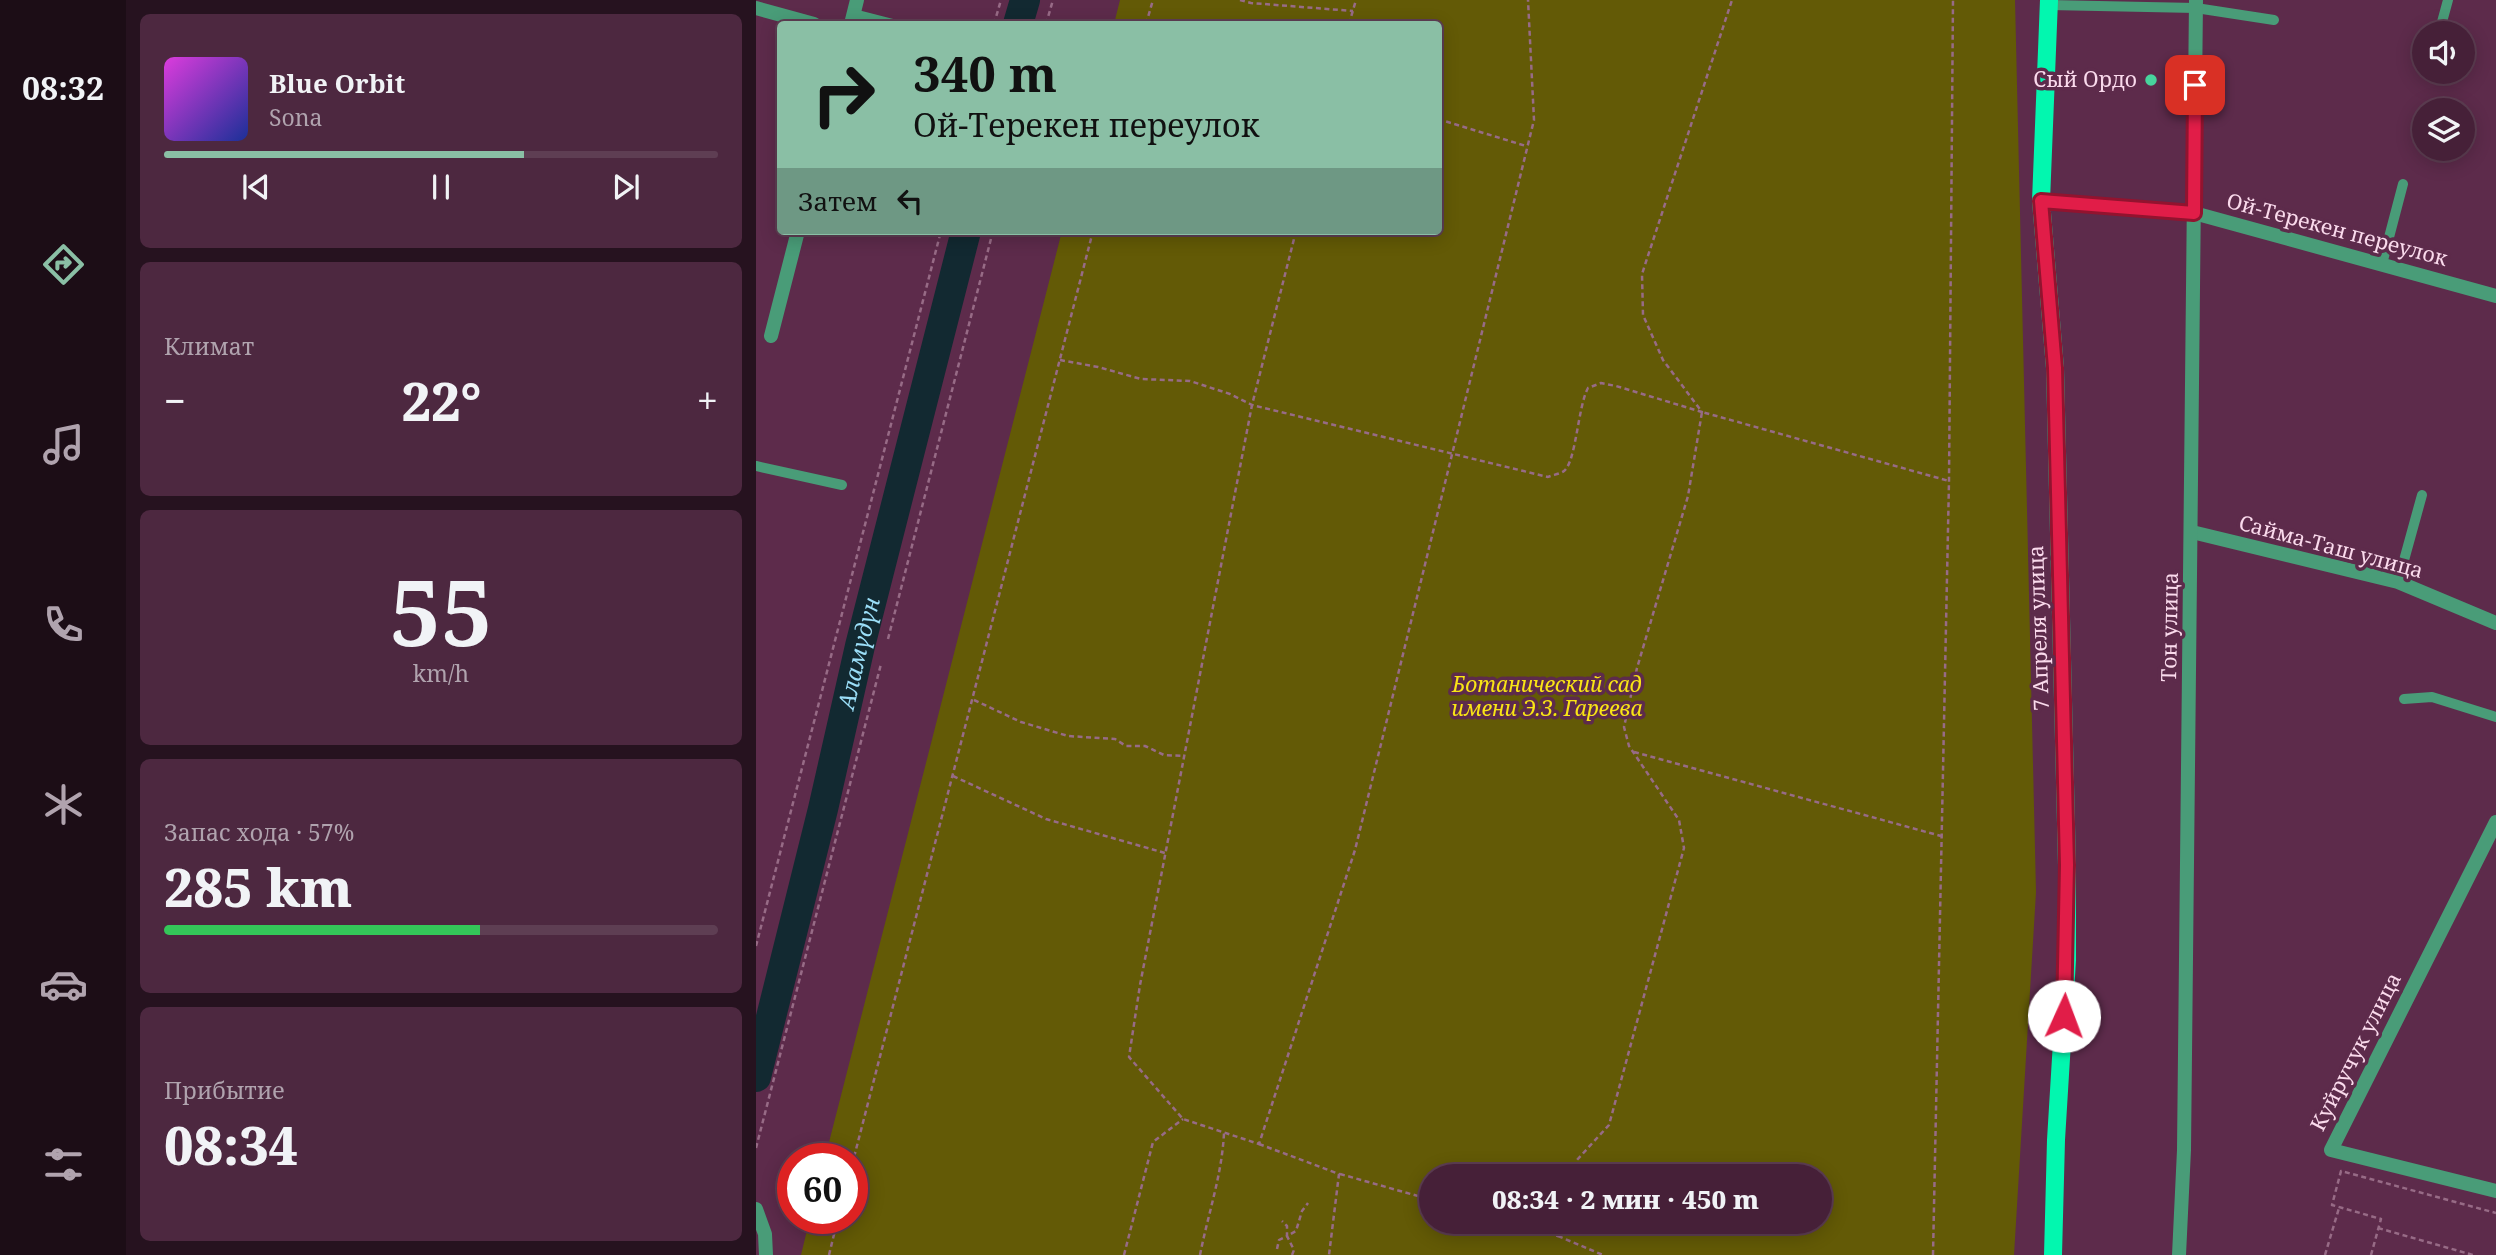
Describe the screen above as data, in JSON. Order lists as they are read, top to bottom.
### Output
{
  "streets": {
    "main road": ["7 Апреля улица"],
    "street": [
      "Ой-Терекен переулок",
      "Сайма-Таш улица",
      "Тон улица",
      "Куйручук улица"
    ]
  },
  "crossings": [
    ["Ой-Терекен переулок", "Тон улица"],
    ["Ой-Терекен переулок", "7 Апреля улица"],
    ["Сайма-Таш улица", "Тон улица"]
  ],
  "water": ["Аламүдүн"],
  "parks": ["Ботанический сад имени Э.З. Гареева"],
  "places": ["Сый Ордо"],
  "page": {
    "tabs": "08:32",
    "turn": ["340 m", "Ой-Терекен переулок"],
    "song": ["Blue Orbit", "Sona"],
    "then": "Затем",
    "tile": [
      "Климат",
      ["55", "km/h"],
      ["Запас хода · 57%", "285 km"],
      ["Прибытие", "08:34"]
    ],
    "heat": ["−", "22°", "+"],
    "limit": "60",
    "trip": "08:34 · 2 мин · 450 m"
  }
}
